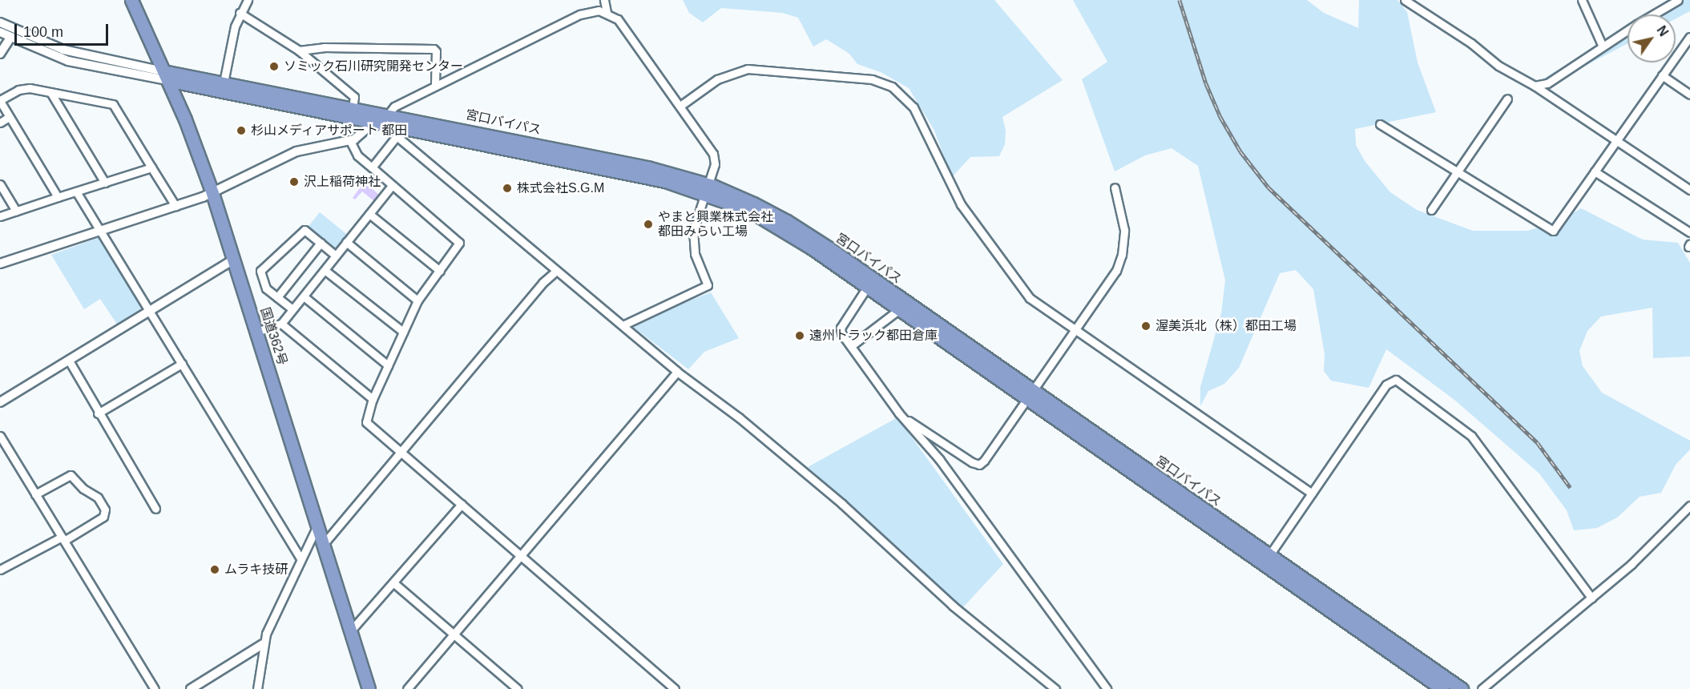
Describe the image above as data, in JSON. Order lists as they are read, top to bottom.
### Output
{
  "streets": {
    "highway": ["宮口バイパス", "国道362号"]
  },
  "crossings": [
    ["宮口バイパス", "国道362号"]
  ],
  "places": [
    "ソミック石川研究開発センター",
    "杉山メディアサポート 都田",
    "沢上稲荷神社",
    "株式会社S.G.M",
    "やまと興業株式会社 都田みらい工場",
    "渥美浜北（株）都田工場",
    "遠州トラック都田倉庫",
    "ムラキ技研"
  ],
  "scale_bar": "100 m",
  "north": "top right"
}
